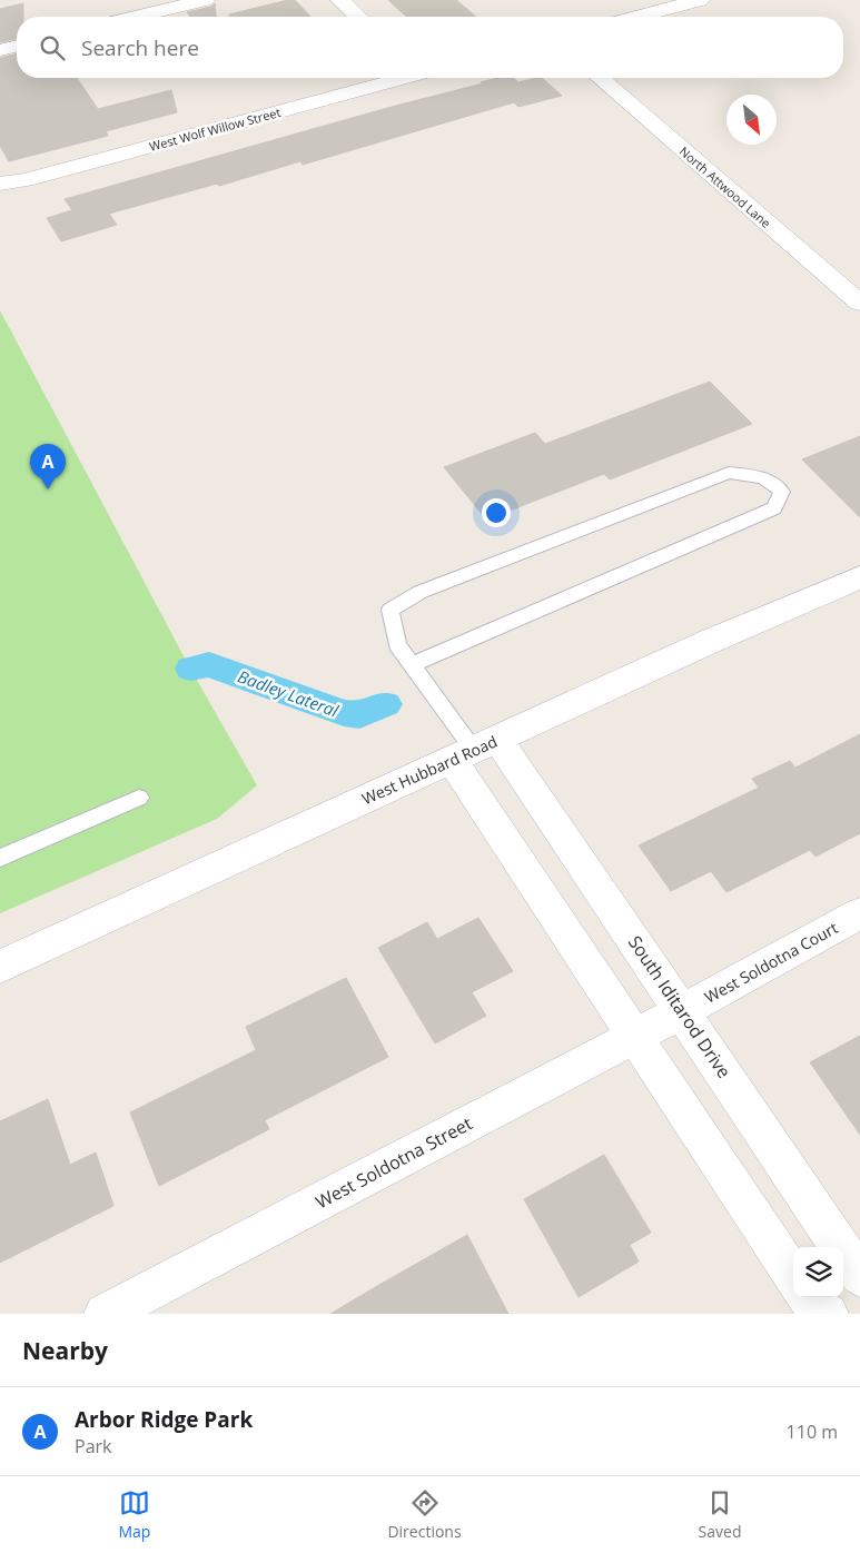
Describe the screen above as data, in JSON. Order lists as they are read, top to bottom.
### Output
{
  "streets": {
    "street": [
      "West Wolf Willow Street",
      "North Attwood Lane",
      "West Hubbard Road",
      "West Soldotna Court",
      "South Iditarod Drive",
      "West Soldotna Street"
    ]
  },
  "crossings": [
    ["West Hubbard Road", "South Iditarod Drive"],
    ["West Soldotna Court", "South Iditarod Drive"],
    ["West Soldotna Court", "West Soldotna Street"],
    ["South Iditarod Drive", "West Soldotna Street"]
  ],
  "water": ["Badley Lateral"],
  "north": "bottom right",
  "page": {
    "search": "Search here",
    "pins": "A",
    "heading": "Nearby",
    "list": [
      {
        "mark": "A",
        "name": "Arbor Ridge Park",
        "note": "Park",
        "value": "110 m"
      }
    ],
    "nav": ["Map", "Directions", "Saved"]
  }
}
